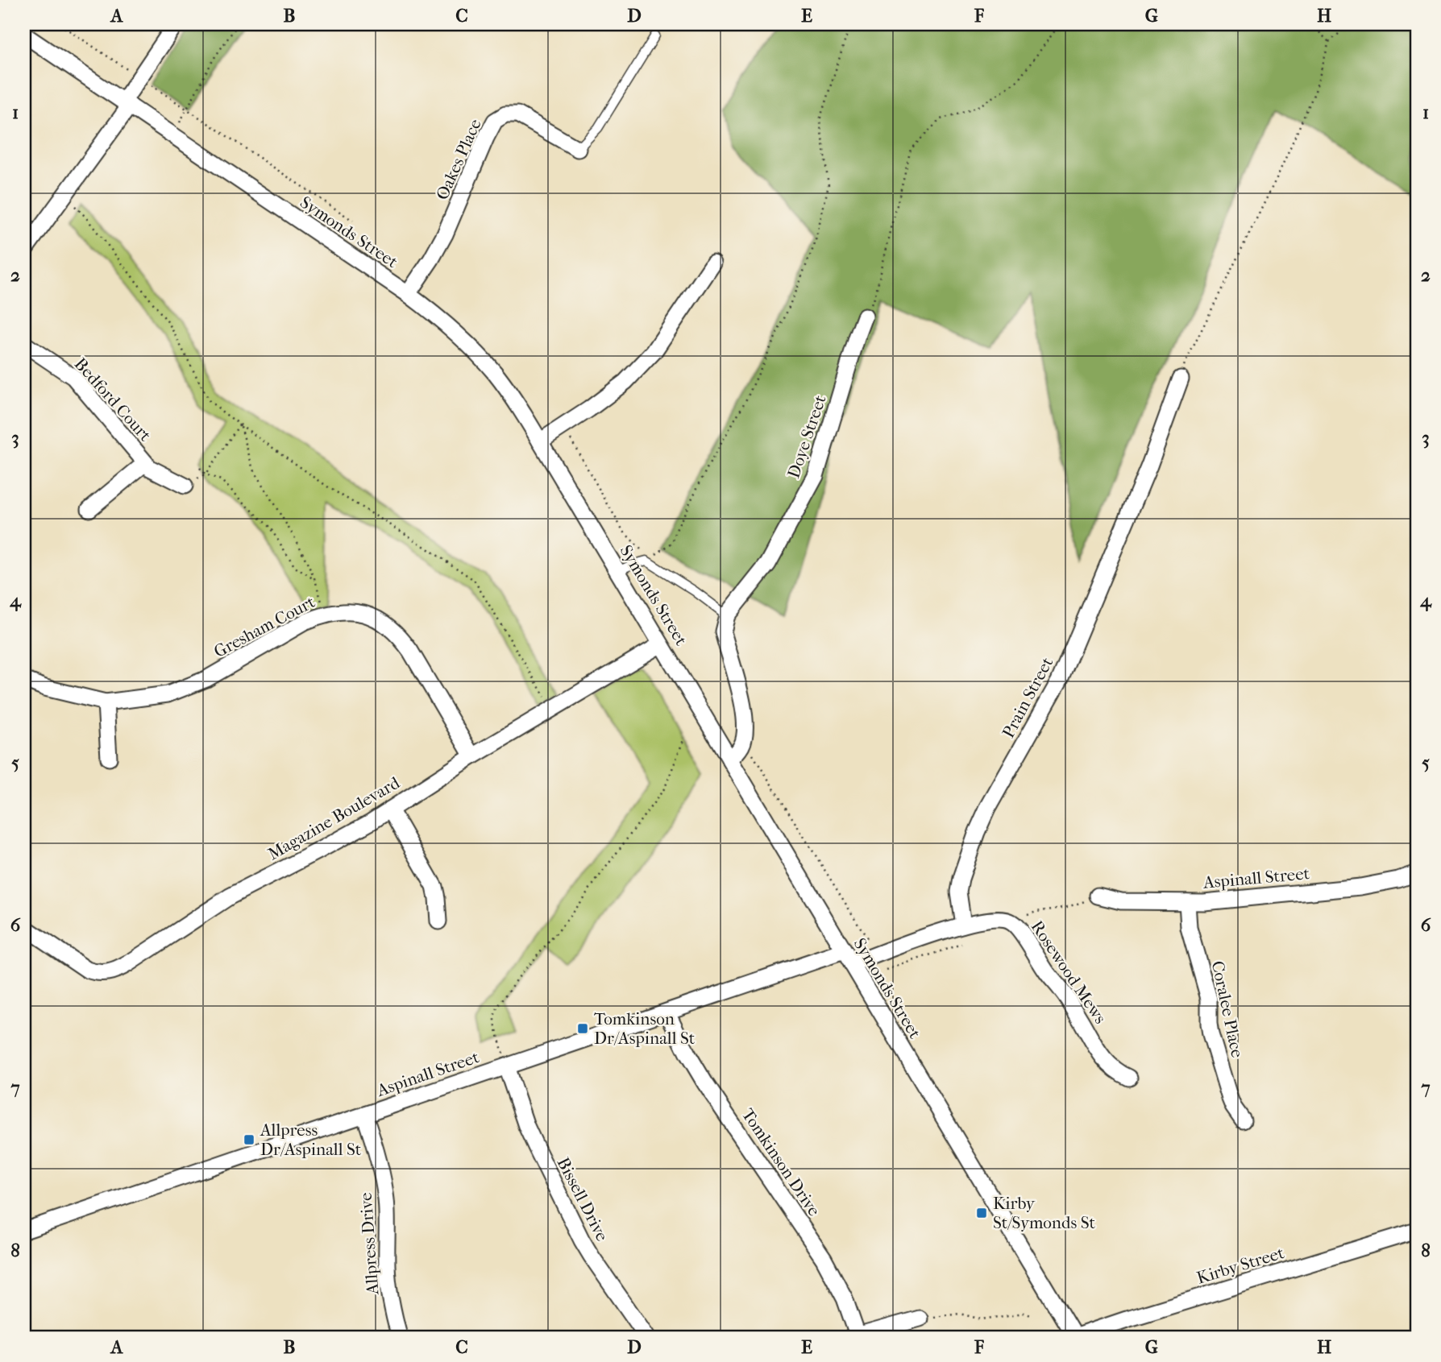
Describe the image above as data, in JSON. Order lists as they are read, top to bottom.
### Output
{
  "streets": {
    "street": [
      "Oakes Place",
      "Symonds Street",
      "Bedford Court",
      "Doye Street",
      "Gresham Court",
      "Prain Street",
      "Magazine Boulevard",
      "Aspinall Street",
      "Rosewood Mews",
      "Coralee Place",
      "Tomkinson Drive",
      "Bissell Drive",
      "Allpress Drive",
      "Kirby Street"
    ]
  },
  "crossings": [
    ["Oakes Place", "Symonds Street"],
    ["Symonds Street", "Magazine Boulevard"],
    ["Symonds Street", "Aspinall Street"],
    ["Symonds Street", "Kirby Street"],
    ["Gresham Court", "Magazine Boulevard"],
    ["Prain Street", "Rosewood Mews"],
    ["Aspinall Street", "Coralee Place"],
    ["Aspinall Street", "Tomkinson Drive"],
    ["Aspinall Street", "Bissell Drive"],
    ["Aspinall Street", "Allpress Drive"]
  ],
  "places": {
    "transit": ["Tomkinson Dr/Aspinall St", "Allpress Dr/Aspinall St", "Kirby St/Symonds St"]
  },
  "grid": {
    "columns": [
      "A",
      "B",
      "C",
      "D",
      "E",
      "F",
      "G",
      "H"
    ],
    "rows": [
      "1",
      "2",
      "3",
      "4",
      "5",
      "6",
      "7",
      "8"
    ]
  }
}
